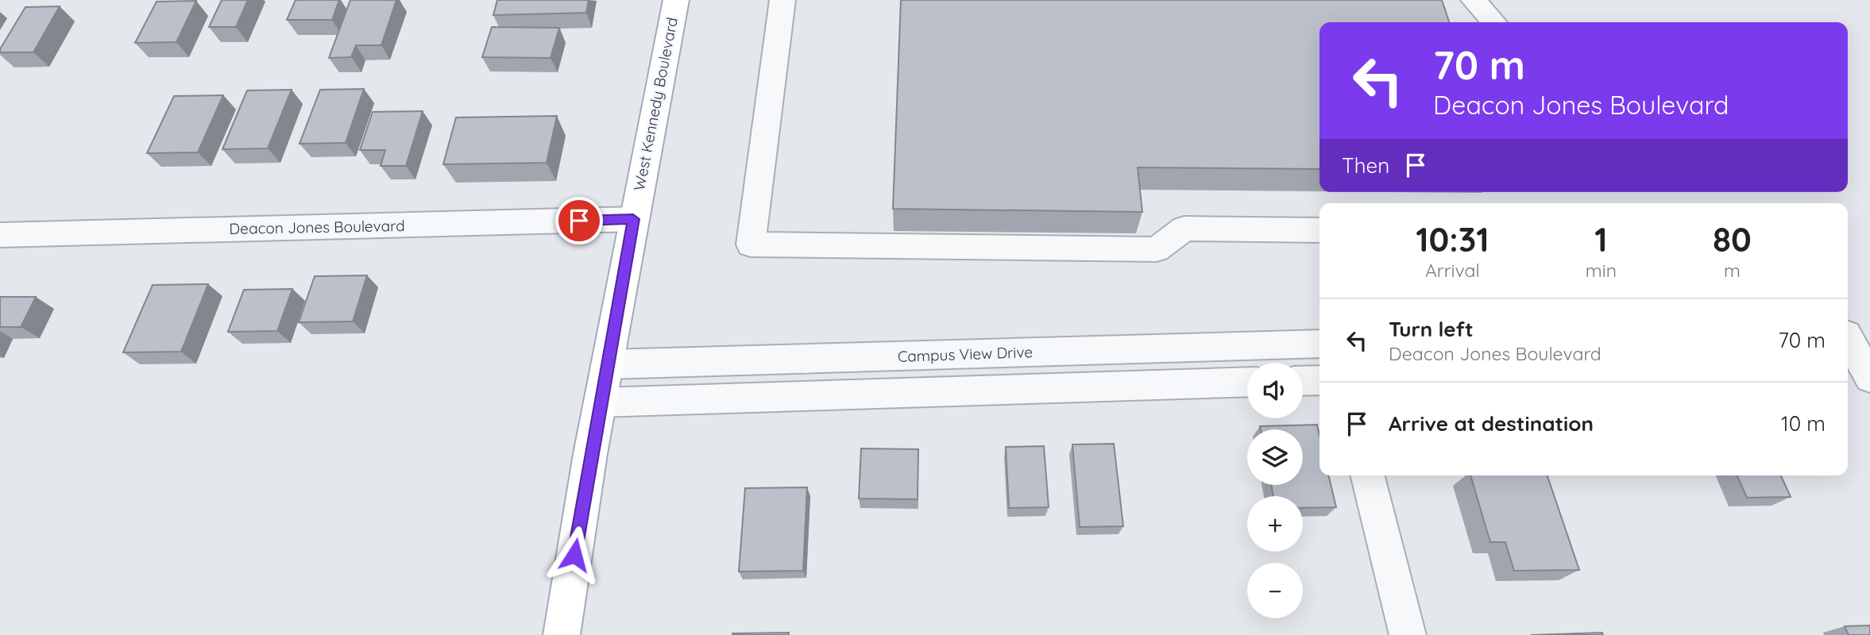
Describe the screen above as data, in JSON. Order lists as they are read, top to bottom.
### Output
{
  "streets": {
    "main road": ["West Kennedy Boulevard"],
    "street": ["Deacon Jones Boulevard", "Campus View Drive"]
  },
  "crossings": [
    ["West Kennedy Boulevard", "Deacon Jones Boulevard"],
    ["West Kennedy Boulevard", "Campus View Drive"]
  ],
  "page": {
    "turn": ["70 m", "Deacon Jones Boulevard"],
    "then": "Then",
    "eta": [
      "10:31",
      "Arrival",
      "1",
      "min",
      "80",
      "m"
    ],
    "list": [
      {
        "name": "Turn left",
        "note": "Deacon Jones Boulevard",
        "value": "70 m"
      },
      {
        "name": "Arrive at destination",
        "value": "10 m"
      }
    ],
    "map_buttons": ["+", "−"]
  }
}
